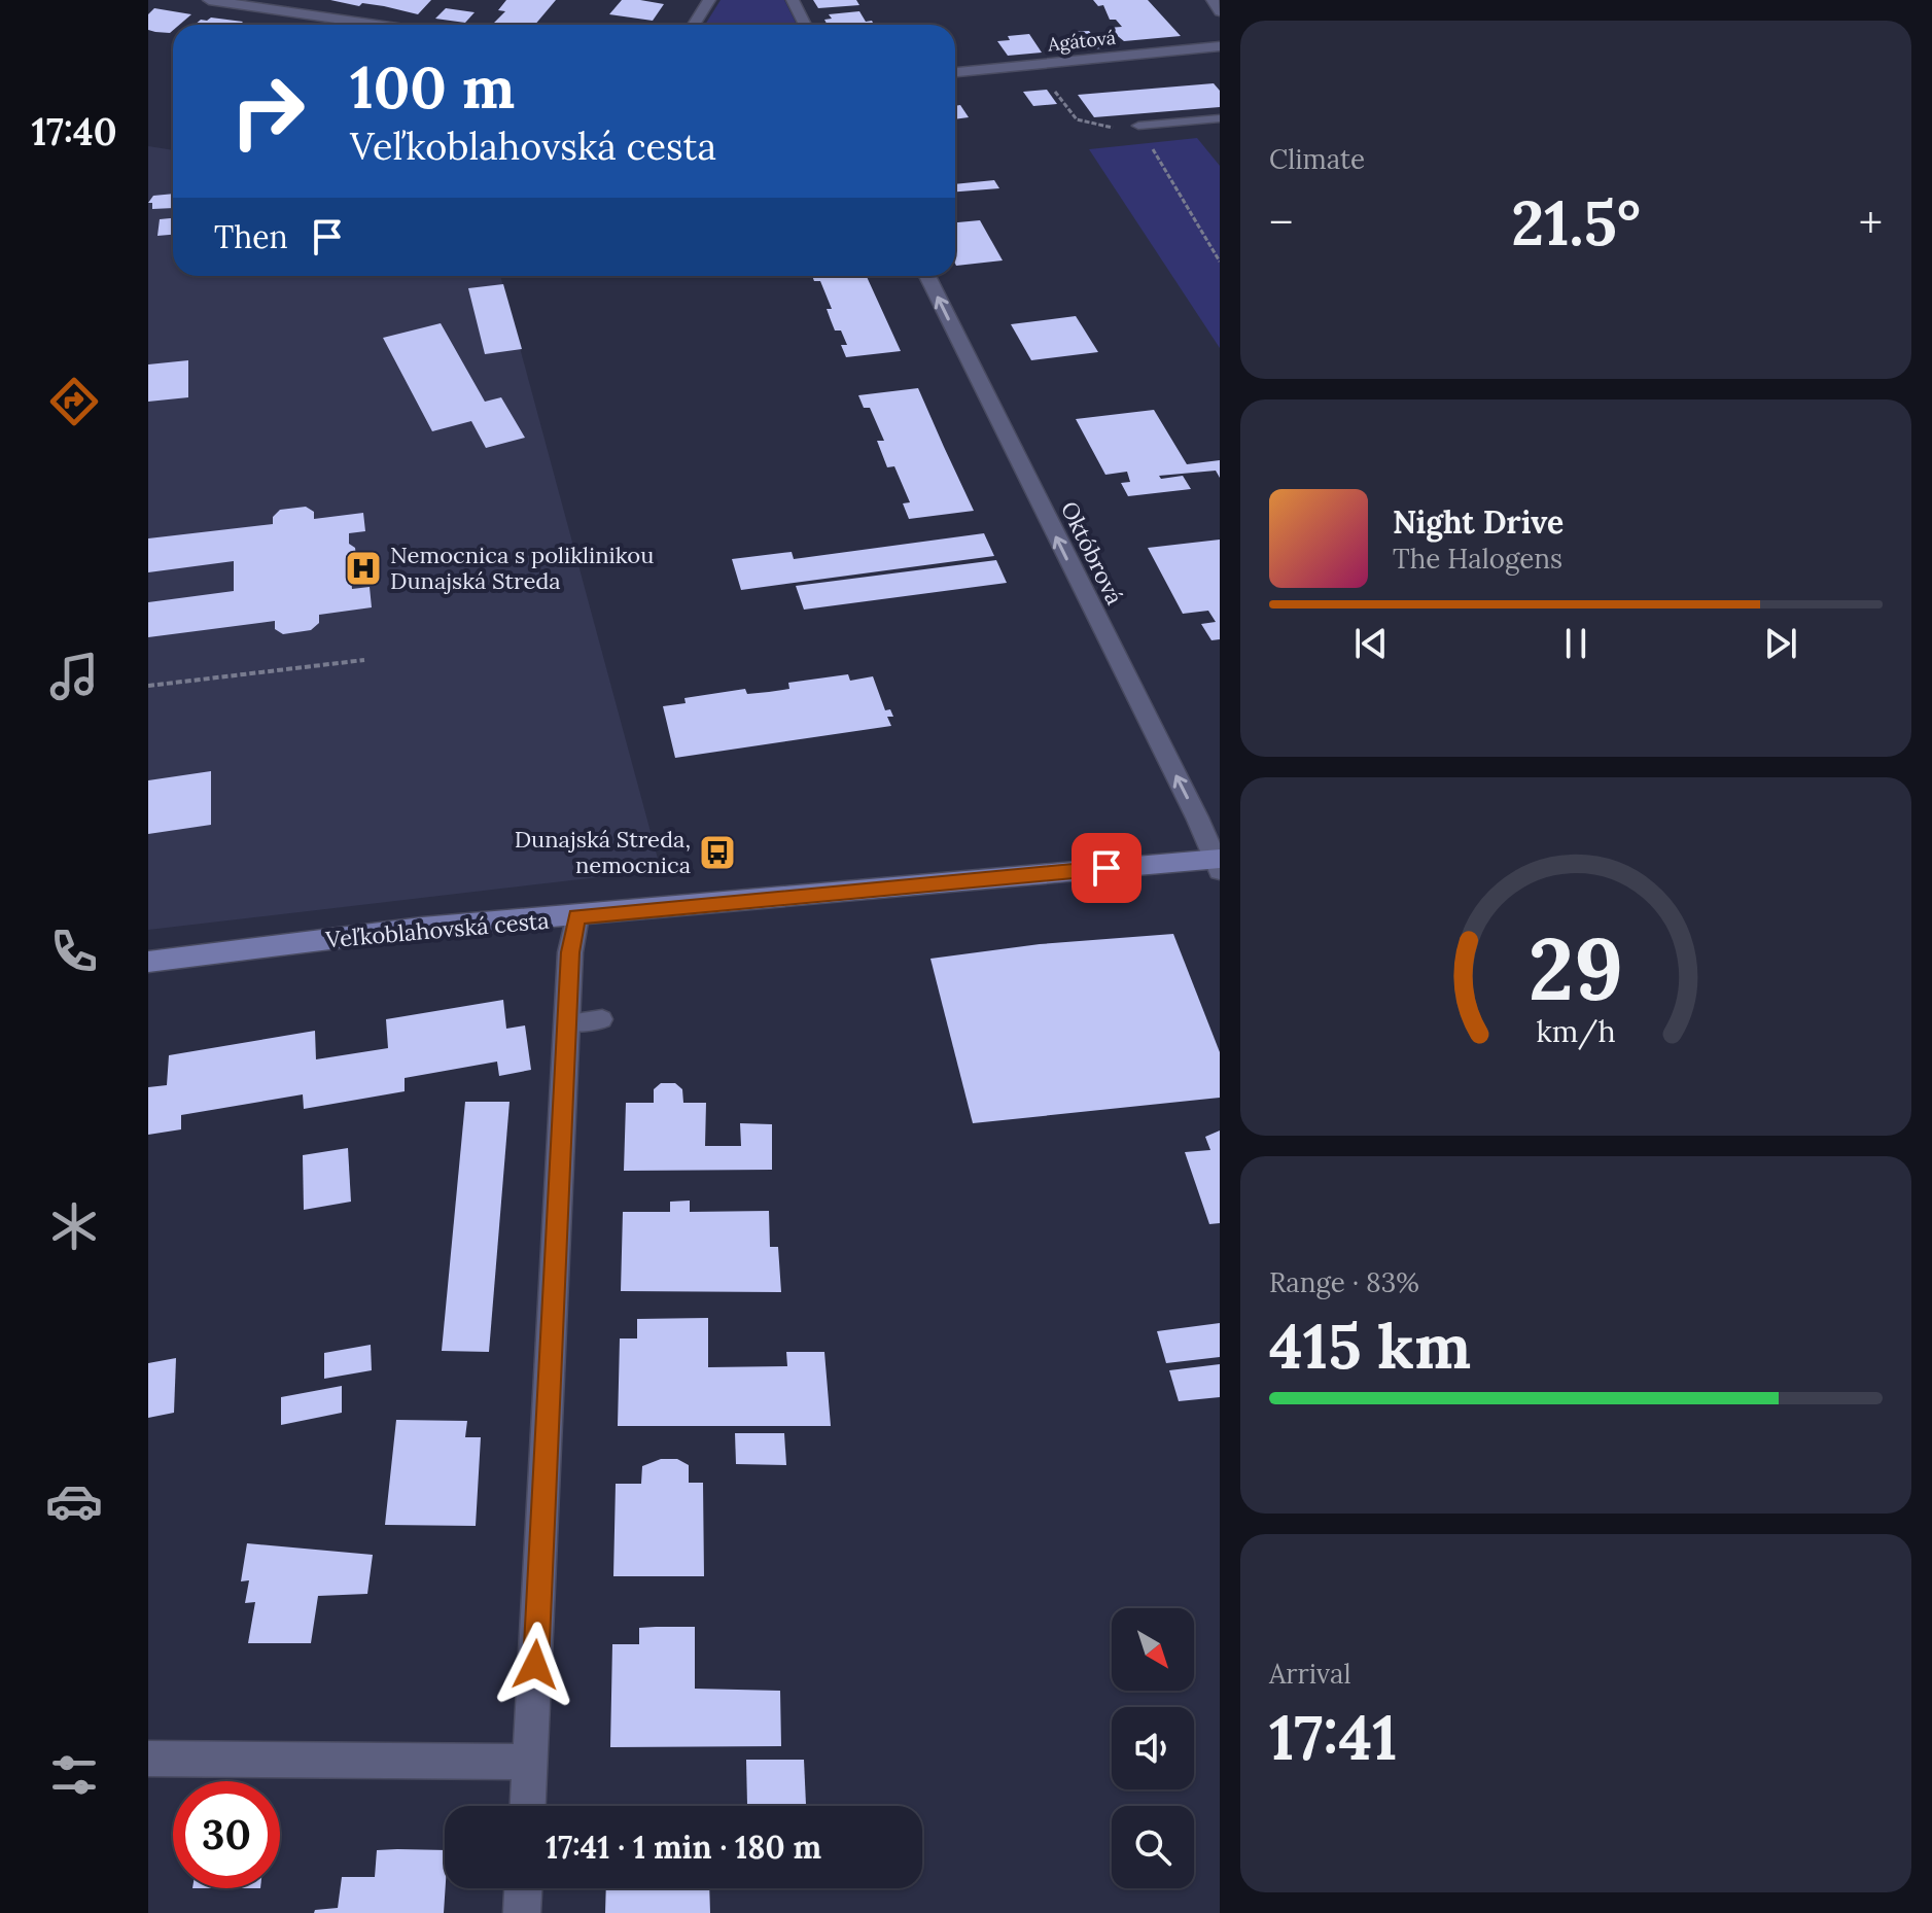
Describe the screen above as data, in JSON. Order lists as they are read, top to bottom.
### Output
{
  "streets": {
    "main road": ["Veľkoblahovská cesta"],
    "street": ["Agátová", "Októbrová"]
  },
  "crossings": [
    ["Októbrová", "Veľkoblahovská cesta"]
  ],
  "one_way": ["Októbrová"],
  "places": {
    "hospital": ["Nemocnica s poliklinikou Dunajská Streda"],
    "bus stop": ["Dunajská Streda, nemocnica"]
  },
  "north": "bottom right",
  "page": {
    "tabs": "17:40",
    "tile": [
      "Climate",
      ["Range · 83%", "415 km"],
      ["Arrival", "17:41"]
    ],
    "turn": ["100 m", "Veľkoblahovská cesta"],
    "heat": ["−", "21.5°", "+"],
    "then": "Then",
    "song": ["Night Drive", "The Halogens"],
    "limit": "30",
    "trip": "17:41 · 1 min · 180 m",
    "gauge": ["29", "km/h"]
  }
}
